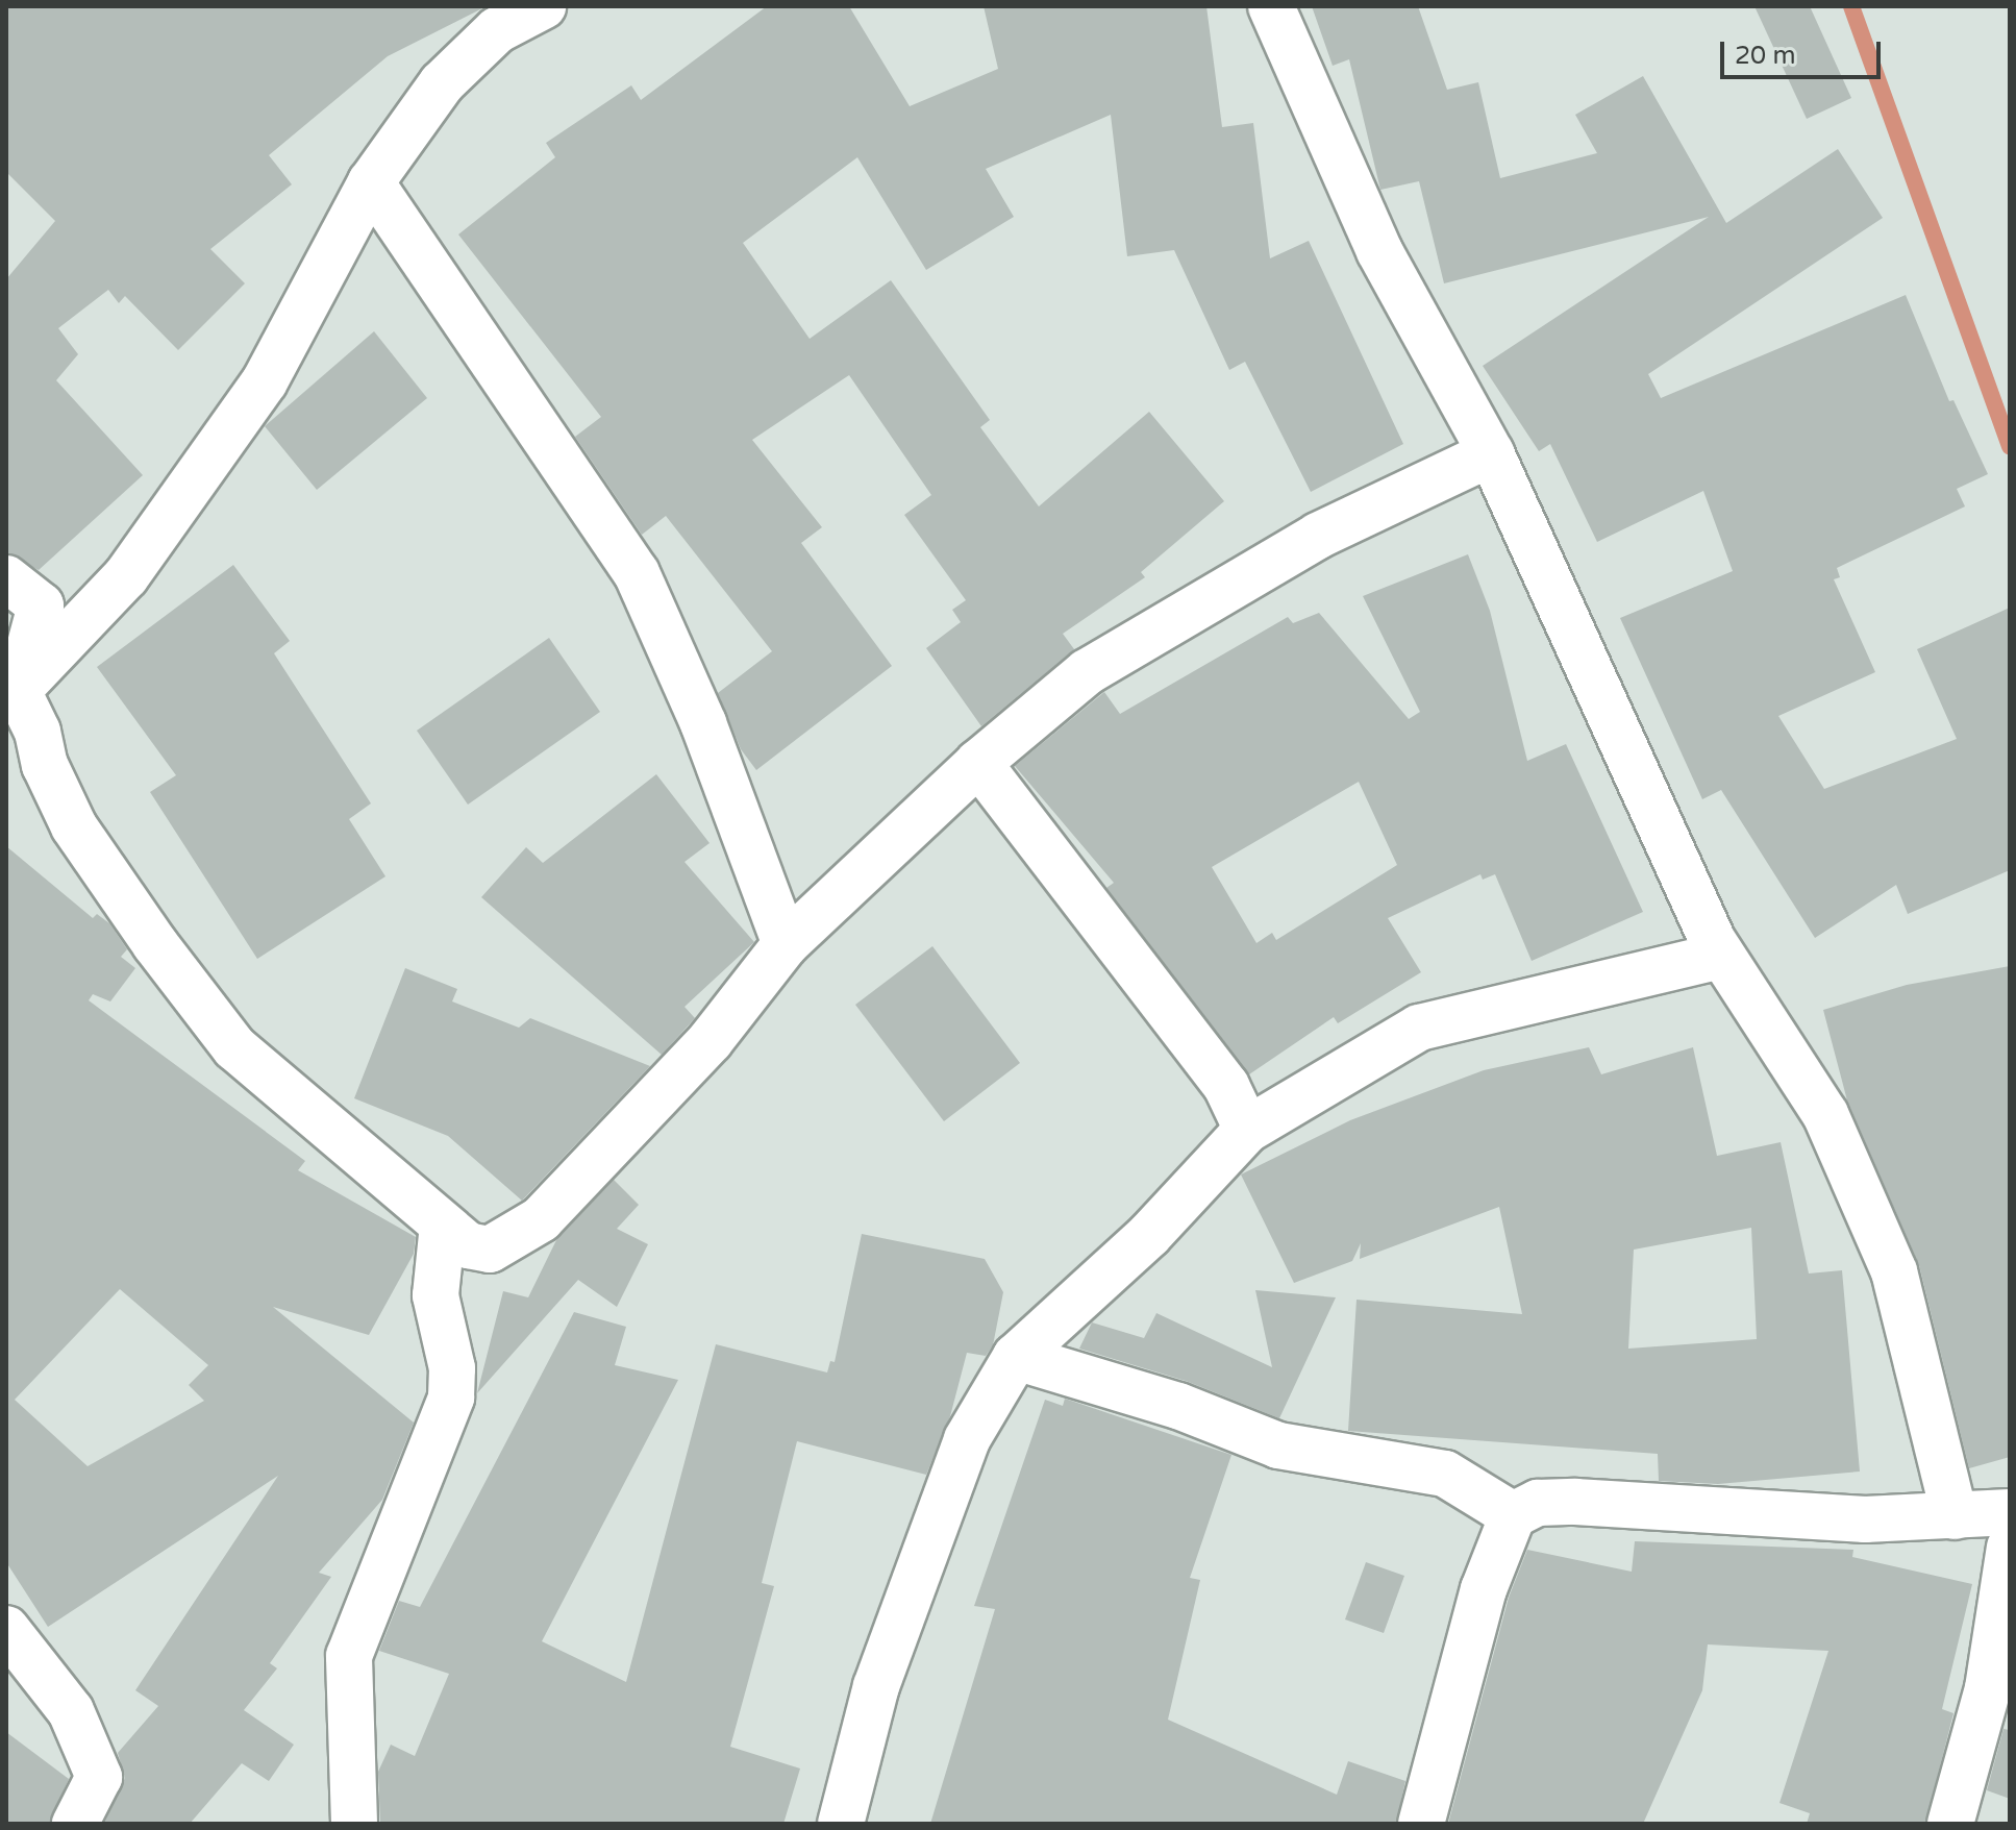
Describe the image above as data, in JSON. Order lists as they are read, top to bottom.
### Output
{
  "scale_bar": "20 m"
}
